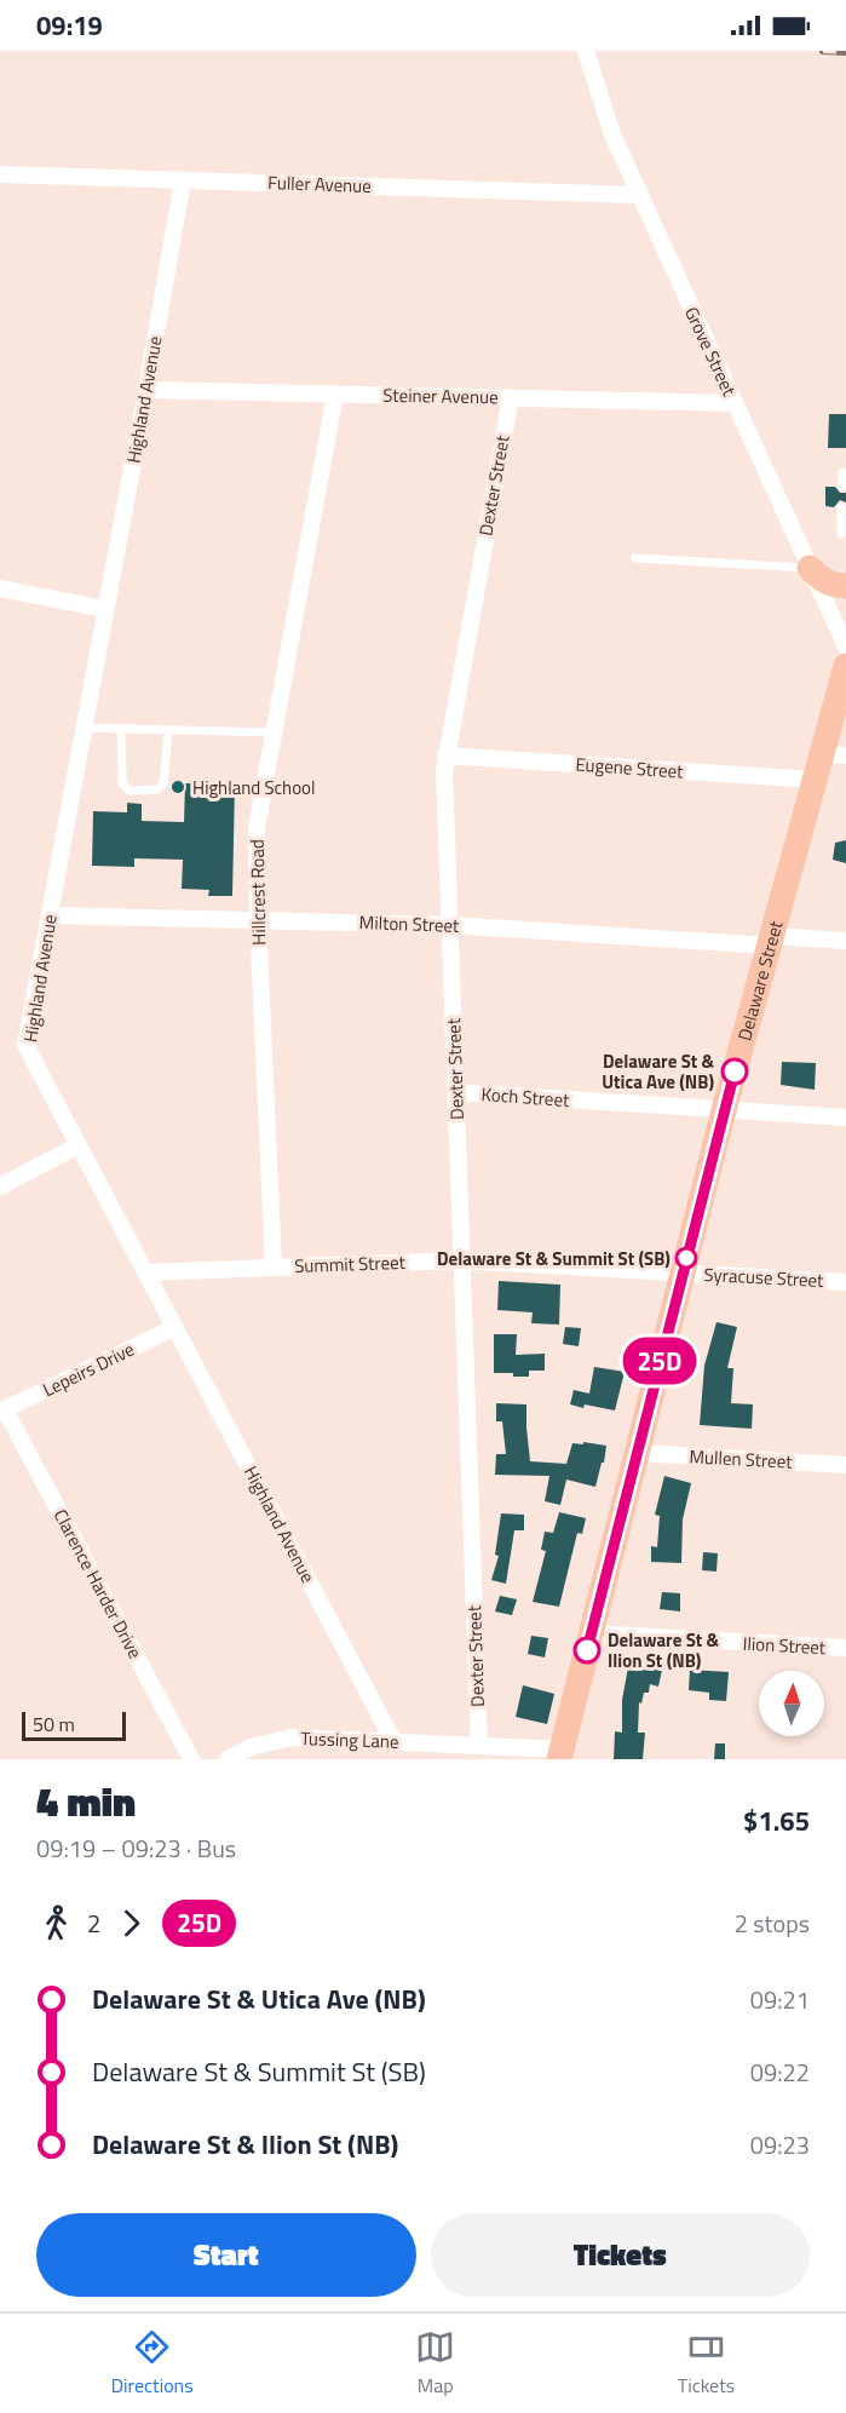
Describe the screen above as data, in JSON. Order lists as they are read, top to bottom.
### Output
{
  "streets": {
    "main road": ["Delaware Street"],
    "street": [
      "Fuller Avenue",
      "Grove Street",
      "Steiner Avenue",
      "Highland Avenue",
      "Dexter Street",
      "Eugene Street",
      "Hillcrest Road",
      "Milton Street",
      "Koch Street",
      "Summit Street",
      "Syracuse Street",
      "Lepeirs Drive",
      "Mullen Street",
      "Clarence Harder Drive",
      "Ilion Street",
      "Tussing Lane"
    ]
  },
  "crossings": [
    ["Fuller Avenue", "Grove Street"],
    ["Fuller Avenue", "Highland Avenue"],
    ["Grove Street", "Steiner Avenue"],
    ["Steiner Avenue", "Highland Avenue"],
    ["Steiner Avenue", "Dexter Street"],
    ["Steiner Avenue", "Hillcrest Road"],
    ["Highland Avenue", "Milton Street"],
    ["Highland Avenue", "Summit Street"],
    ["Highland Avenue", "Lepeirs Drive"],
    ["Highland Avenue", "Tussing Lane"],
    ["Dexter Street", "Eugene Street"],
    ["Dexter Street", "Milton Street"],
    ["Dexter Street", "Koch Street"],
    ["Dexter Street", "Summit Street"],
    ["Dexter Street", "Tussing Lane"],
    ["Eugene Street", "Delaware Street"],
    ["Hillcrest Road", "Milton Street"],
    ["Hillcrest Road", "Summit Street"],
    ["Milton Street", "Delaware Street"],
    ["Delaware Street", "Koch Street"],
    ["Delaware Street", "Summit Street"],
    ["Delaware Street", "Syracuse Street"],
    ["Delaware Street", "Mullen Street"],
    ["Delaware Street", "Ilion Street"],
    ["Delaware Street", "Tussing Lane"],
    ["Summit Street", "Syracuse Street"],
    ["Lepeirs Drive", "Clarence Harder Drive"]
  ],
  "places": [
    "Highland School",
    "Delaware St & Utica Ave (NB)",
    "Delaware St & Summit St (SB)",
    "Delaware St & Ilion St (NB)"
  ],
  "lines": ["bus line 25D"],
  "scale_bar": "50 m",
  "north": "top",
  "page": {
    "status": "09:19",
    "on_map": "25D",
    "scale": "50 m",
    "heading": ["4 min", "09:19 – 09:23 · Bus", "$1.65"],
    "legs": ["2", "25D", "2 stops"],
    "list": [
      {
        "name": "Delaware St & Utica Ave (NB)",
        "value": "09:21"
      },
      {
        "name": "Delaware St & Summit St (SB)",
        "value": "09:22"
      },
      {
        "name": "Delaware St & Ilion St (NB)",
        "value": "09:23"
      }
    ],
    "buttons": ["Start", "Tickets"],
    "tabs": ["Directions", "Map", "Tickets"]
  }
}
